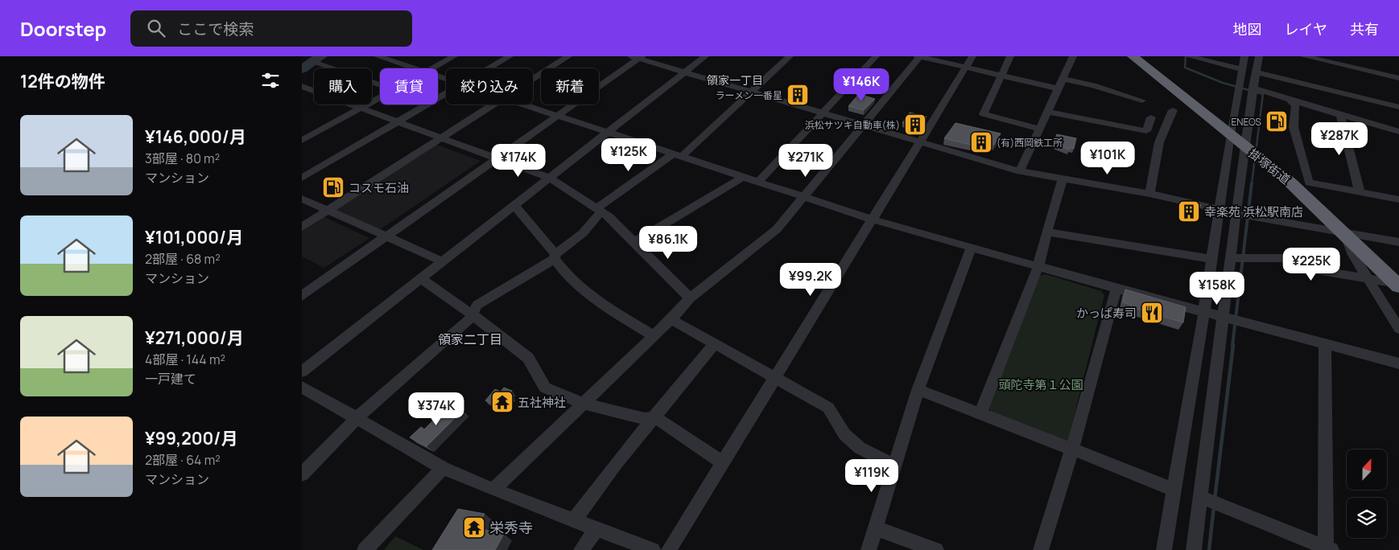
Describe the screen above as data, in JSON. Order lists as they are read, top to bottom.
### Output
{
  "streets": {
    "highway": ["掛塚街道"]
  },
  "districts": ["領家一丁目", "領家二丁目"],
  "parks": ["頭陀寺第１公園"],
  "places": {
    "building": [
      "ラーメン一番星",
      "浜松サツキ自動車(株)",
      "(有)西岡鉄工所",
      "幸楽苑 浜松駅南店"
    ],
    "fuel station": ["ENEOS", "コスモ石油"],
    "restaurant": ["かっぱ寿司"],
    "temple": ["五社神社", "栄秀寺"]
  },
  "north": "top",
  "page": {
    "header": "Doorstep",
    "search": "ここで検索",
    "nav": ["地図", "レイヤ", "共有"],
    "heading": "12件の物件",
    "price": [
      "¥146K",
      "¥287K",
      "¥125K",
      "¥101K",
      "¥174K",
      "¥271K",
      "¥86.1K",
      "¥225K",
      "¥99.2K",
      "¥158K",
      "¥374K",
      "¥119K"
    ],
    "chip": [
      "購入",
      "賃貸",
      "絞り込み",
      "新着"
    ],
    "list": [
      {
        "name": "¥146,000/月",
        "note": "3部屋 · 80 m² · マンション"
      },
      {
        "name": "¥101,000/月",
        "note": "2部屋 · 68 m² · マンション"
      },
      {
        "name": "¥271,000/月",
        "note": "4部屋 · 144 m² · 一戸建て"
      },
      {
        "name": "¥99,200/月",
        "note": "2部屋 · 64 m² · マンション"
      }
    ]
  }
}
